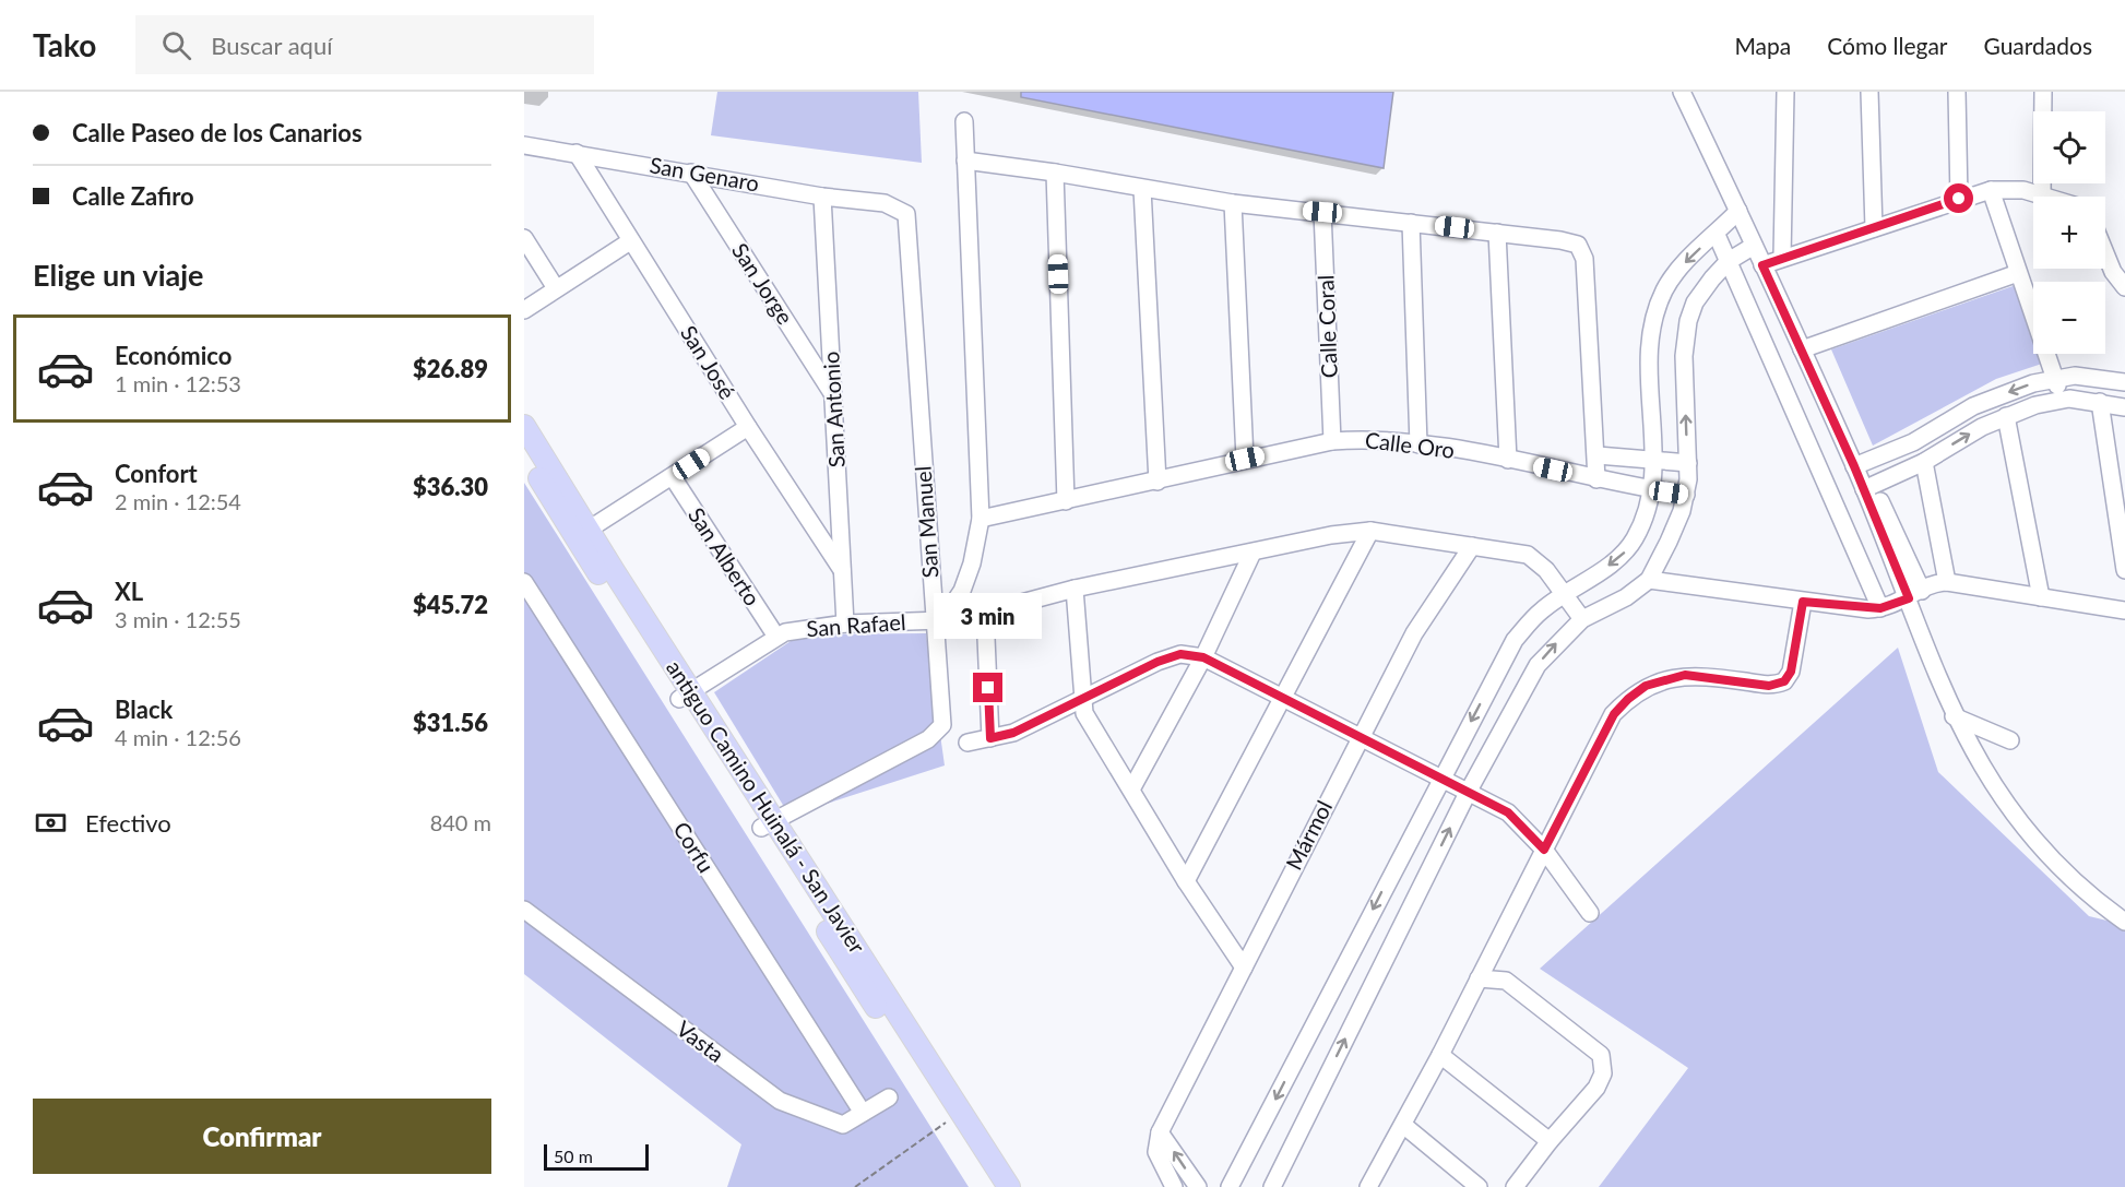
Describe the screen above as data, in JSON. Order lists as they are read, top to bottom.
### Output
{
  "streets": {
    "main road": ["antiguo Camino Huinalá - San Javier"],
    "street": [
      "San Genaro",
      "San Jorge",
      "Calle Coral",
      "San José",
      "San Antonio",
      "Calle Oro",
      "San Manuel",
      "San Alberto",
      "San Rafael",
      "Mármol",
      "Corfu",
      "Vasta"
    ]
  },
  "crossings": [
    ["San Genaro", "San Jorge"],
    ["San Genaro", "San José"],
    ["San Genaro", "San Antonio"],
    ["San Genaro", "San Manuel"],
    ["San Jorge", "San Antonio"],
    ["Calle Coral", "Calle Oro"],
    ["San José", "San Antonio"],
    ["San Antonio", "San Rafael"],
    ["San Manuel", "San Rafael"],
    ["San Manuel", "antiguo Camino Huinalá - San Javier"],
    ["San Alberto", "San Rafael"],
    ["Corfu", "Vasta"]
  ],
  "scale_bar": "50 m",
  "page": {
    "header": "Tako",
    "search": "Buscar aquí",
    "nav": ["Mapa", "Cómo llegar", "Guardados"],
    "banner": ["Calle Paseo de los Canarios", "Calle Zafiro"],
    "map_buttons": ["+", "−"],
    "heading": "Elige un viaje",
    "list": [
      {
        "name": "Económico",
        "note": "1 min · 12:53",
        "value": "$26.89"
      },
      {
        "name": "Confort",
        "note": "2 min · 12:54",
        "value": "$36.30"
      },
      {
        "name": "XL",
        "note": "3 min · 12:55",
        "value": "$45.72"
      },
      {
        "name": "Black",
        "note": "4 min · 12:56",
        "value": "$31.56"
      }
    ],
    "bubble": "3 min",
    "pay": ["Efectivo", "840 m"],
    "buttons": "Confirmar",
    "scale": "50 m"
  }
}
